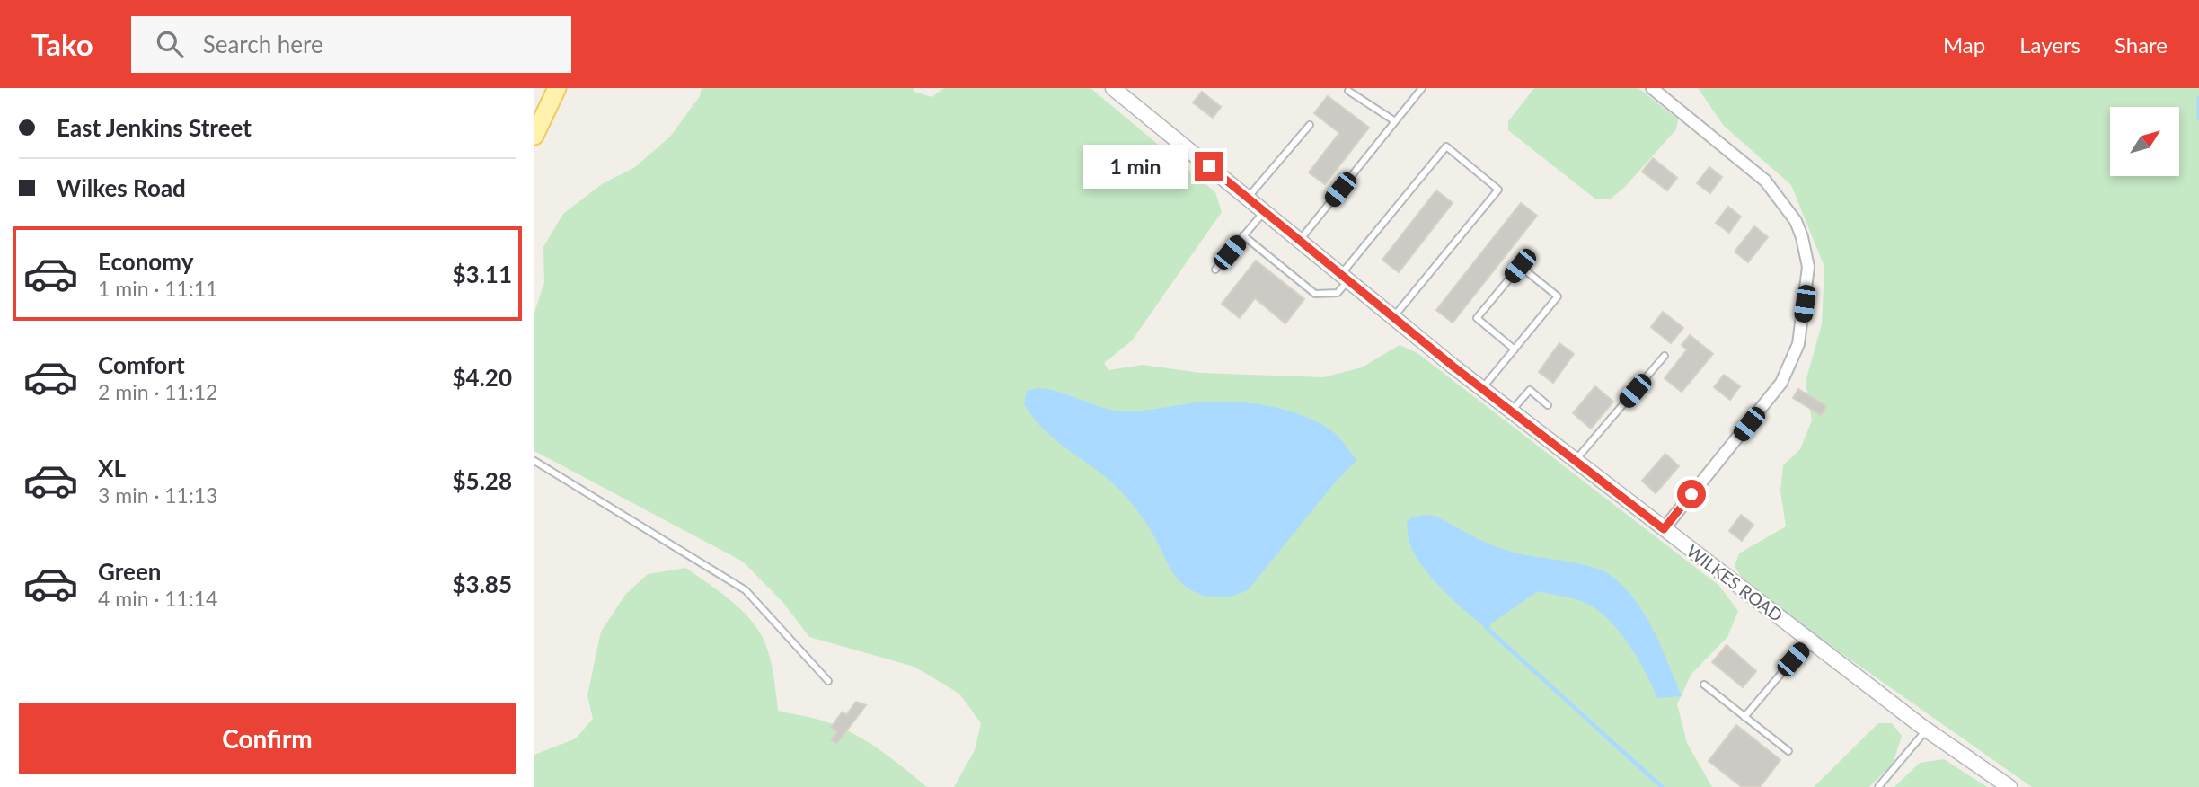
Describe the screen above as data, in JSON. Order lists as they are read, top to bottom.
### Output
{
  "streets": {
    "street": ["WILKES ROAD"]
  },
  "north": "top right",
  "page": {
    "header": "Tako",
    "search": "Search here",
    "nav": ["Map", "Layers", "Share"],
    "banner": ["East Jenkins Street", "Wilkes Road"],
    "bubble": "1 min",
    "list": [
      {
        "name": "Economy",
        "note": "1 min · 11:11",
        "value": "$3.11"
      },
      {
        "name": "Comfort",
        "note": "2 min · 11:12",
        "value": "$4.20"
      },
      {
        "name": "XL",
        "note": "3 min · 11:13",
        "value": "$5.28"
      },
      {
        "name": "Green",
        "note": "4 min · 11:14",
        "value": "$3.85"
      }
    ],
    "buttons": "Confirm"
  }
}
